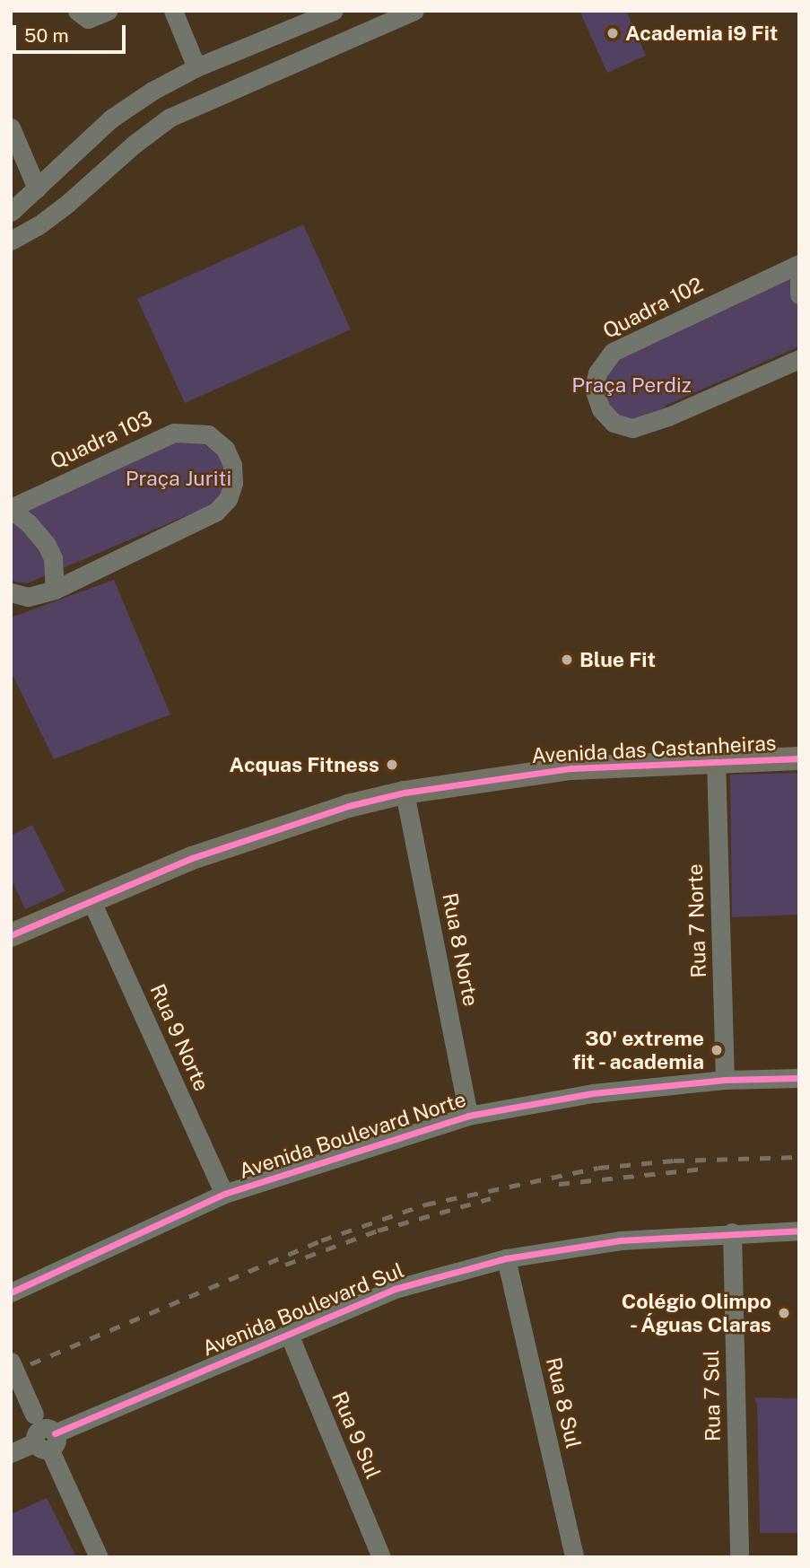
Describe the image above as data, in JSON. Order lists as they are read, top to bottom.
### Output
{
  "streets": {
    "main road": ["Avenida das Castanheiras"],
    "street": [
      "Quadra 102",
      "Quadra 103",
      "Rua 7 Norte",
      "Rua 8 Norte",
      "Rua 9 Norte",
      "Avenida Boulevard Norte",
      "Avenida Boulevard Sul",
      "Rua 7 Sul",
      "Rua 8 Sul",
      "Rua 9 Sul"
    ]
  },
  "crossings": [
    ["Avenida das Castanheiras", "Rua 7 Norte"],
    ["Avenida das Castanheiras", "Rua 8 Norte"],
    ["Avenida das Castanheiras", "Rua 9 Norte"],
    ["Rua 7 Norte", "Avenida Boulevard Norte"],
    ["Rua 8 Norte", "Avenida Boulevard Norte"],
    ["Rua 9 Norte", "Avenida Boulevard Norte"],
    ["Avenida Boulevard Sul", "Rua 7 Sul"],
    ["Avenida Boulevard Sul", "Rua 8 Sul"],
    ["Avenida Boulevard Sul", "Rua 9 Sul"]
  ],
  "parks": ["Praça Perdiz", "Praça Juriti"],
  "places": [
    "Academia i9 Fit",
    "Blue Fit",
    "Acquas Fitness",
    "30' extreme fit - academia",
    "Colégio Olimpo - Águas Claras"
  ],
  "scale_bar": "50 m"
}
